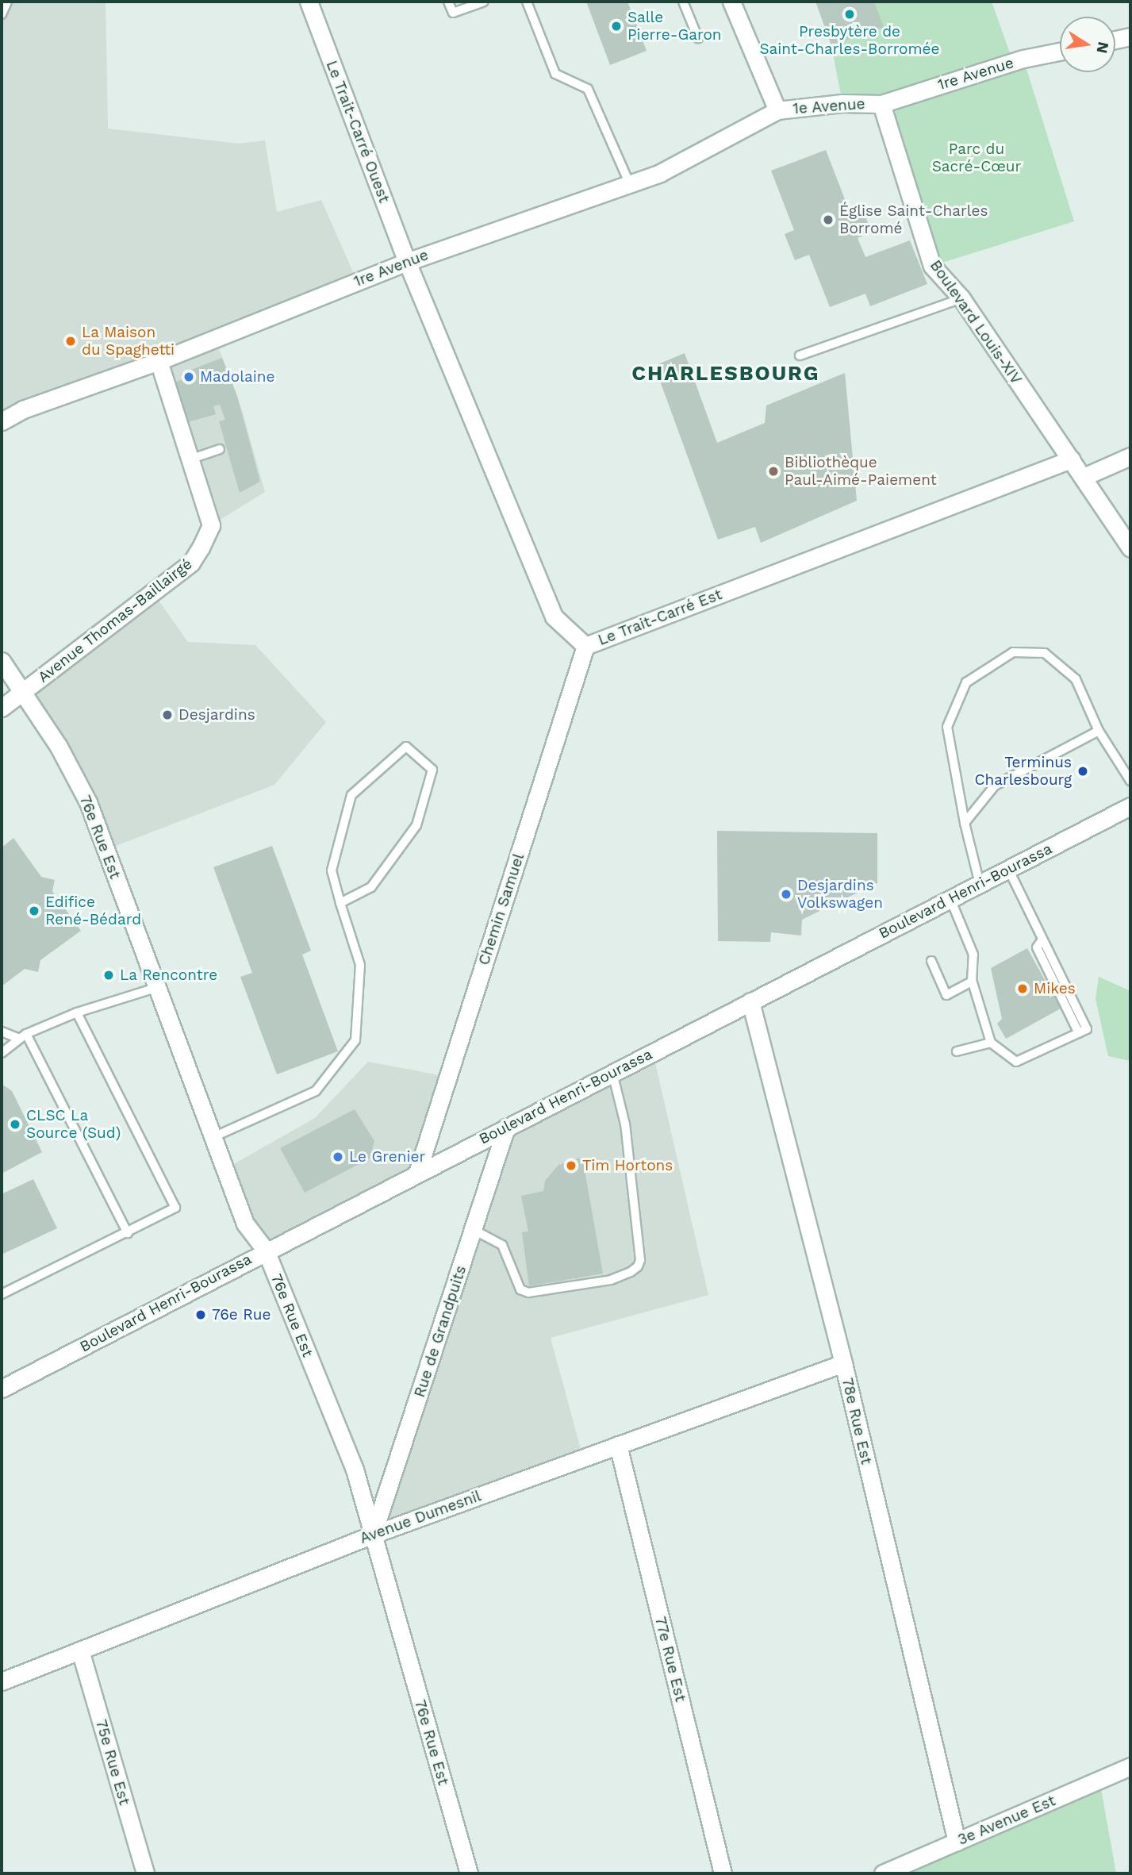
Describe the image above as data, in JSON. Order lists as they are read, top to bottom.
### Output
{
  "streets": {
    "street": [
      "1re Avenue",
      "1e Avenue",
      "Le Trait-Carré Ouest",
      "Boulevard Louis-XIV",
      "Le Trait-Carré Est",
      "Avenue Thomas-Baillairgé",
      "76e Rue Est",
      "Boulevard Henri-Bourassa",
      "Chemin Samuel",
      "Rue de Grandpuits",
      "78e Rue Est",
      "Avenue Dumesnil",
      "77e Rue Est",
      "75e Rue Est",
      "3e Avenue Est"
    ]
  },
  "crossings": [
    ["1re Avenue", "1e Avenue"],
    ["1re Avenue", "Le Trait-Carré Ouest"],
    ["1re Avenue", "Boulevard Louis-XIV"],
    ["1re Avenue", "Le Trait-Carré Est"],
    ["1re Avenue", "Avenue Thomas-Baillairgé"],
    ["1e Avenue", "Boulevard Louis-XIV"],
    ["Le Trait-Carré Ouest", "Le Trait-Carré Est"],
    ["Boulevard Louis-XIV", "Le Trait-Carré Est"],
    ["Le Trait-Carré Est", "Chemin Samuel"],
    ["Avenue Thomas-Baillairgé", "76e Rue Est"],
    ["76e Rue Est", "Boulevard Henri-Bourassa"],
    ["76e Rue Est", "Rue de Grandpuits"],
    ["76e Rue Est", "Avenue Dumesnil"],
    ["Boulevard Henri-Bourassa", "Chemin Samuel"],
    ["Boulevard Henri-Bourassa", "Rue de Grandpuits"],
    ["Boulevard Henri-Bourassa", "78e Rue Est"],
    ["Rue de Grandpuits", "Avenue Dumesnil"],
    ["78e Rue Est", "Avenue Dumesnil"],
    ["78e Rue Est", "3e Avenue Est"],
    ["Avenue Dumesnil", "77e Rue Est"],
    ["Avenue Dumesnil", "75e Rue Est"]
  ],
  "districts": ["CHARLESBOURG"],
  "parks": ["Parc du Sacré-Cœur"],
  "places": [
    "Presbytère de Saint-Charles-Borromée",
    "Salle Pierre-Garon",
    "Église Saint-Charles Borromé",
    "La Maison du Spaghetti",
    "Madolaine",
    "Bibliothèque Paul-Aimé-Paiement",
    "Desjardins",
    "Terminus Charlesbourg",
    "Desjardins Volkswagen",
    "Edifice René-Bédard",
    "La Rencontre",
    "Mikes",
    "CLSC La Source (Sud)",
    "Le Grenier",
    "Tim Hortons",
    "76e Rue"
  ],
  "north": "right"
}
